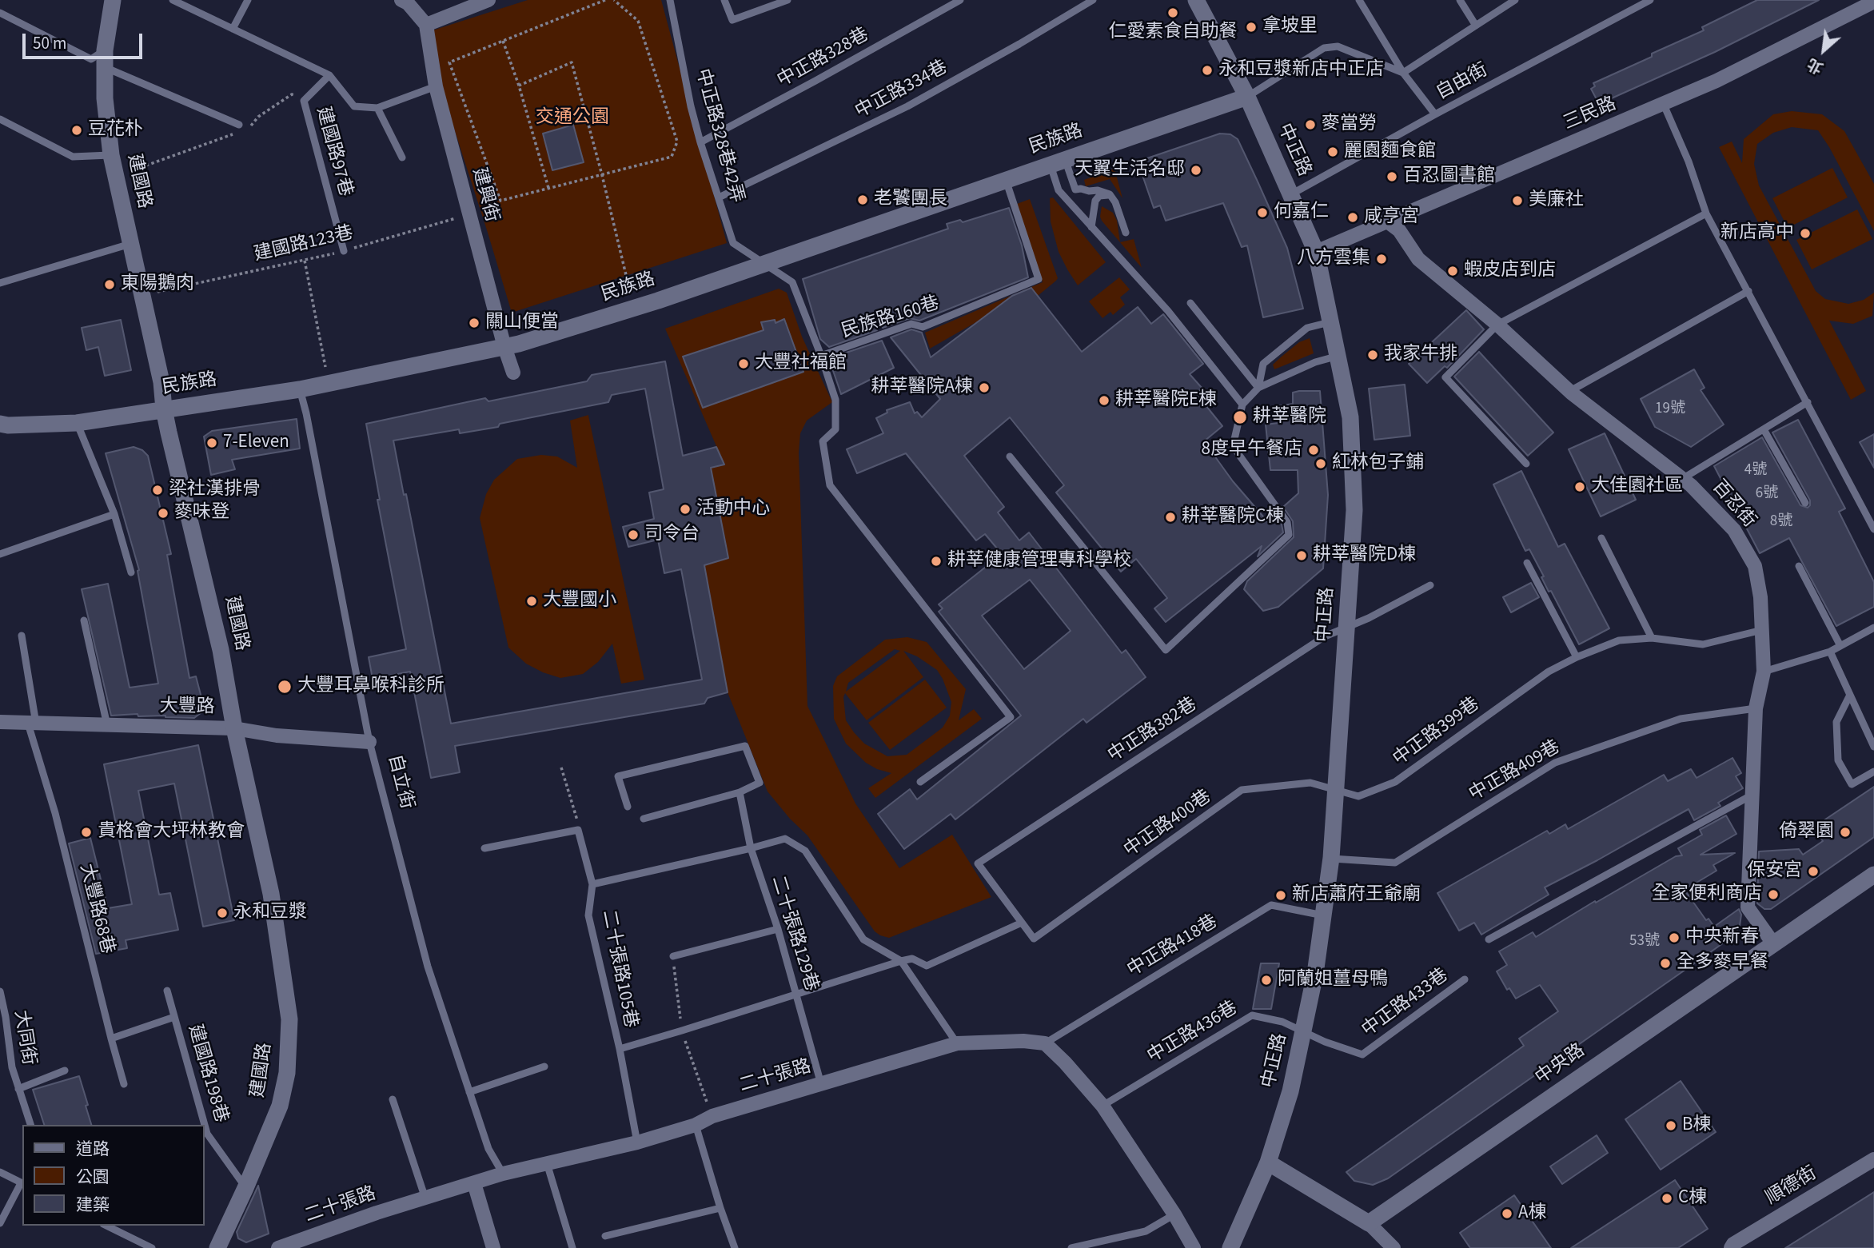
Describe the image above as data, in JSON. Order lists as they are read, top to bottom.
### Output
{
  "streets": {
    "street": [
      "三民路",
      "民族路",
      "中正路",
      "建國路",
      "建興街",
      "百忍街",
      "大豐路",
      "中央路",
      "二十張路",
      "順德街"
    ],
    "lane": [
      "中正路328巷",
      "自由街",
      "中正路334巷",
      "中正路328巷42弄",
      "建國路97巷",
      "民族路160巷",
      "中正路382巷",
      "中正路399巷",
      "中正路409巷",
      "自立街",
      "中正路400巷",
      "大豐路68巷",
      "二十張路129巷",
      "中正路418巷",
      "二十張路105巷",
      "中正路433巷",
      "中正路436巷",
      "大同街",
      "建國路198巷"
    ],
    "path": ["建國路123巷"]
  },
  "crossings": [
    ["中正路328巷", "中正路328巷42弄"],
    ["自由街", "中正路"],
    ["中正路334巷", "中正路328巷42弄"],
    ["三民路", "中正路"],
    ["三民路", "百忍街"],
    ["中正路328巷42弄", "民族路"],
    ["民族路", "中正路"],
    ["民族路", "建國路"],
    ["民族路", "建興街"],
    ["民族路", "民族路160巷"],
    ["民族路", "自立街"],
    ["中正路", "中正路382巷"],
    ["中正路", "中正路399巷"],
    ["中正路", "中正路409巷"],
    ["中正路", "中正路400巷"],
    ["中正路", "中正路418巷"],
    ["中正路", "中正路433巷"],
    ["中正路", "中正路436巷"],
    ["建國路97巷", "建國路123巷"],
    ["建國路", "建國路123巷"],
    ["建國路", "大豐路"],
    ["建國路", "建國路198巷"],
    ["建興街", "建國路123巷"],
    ["百忍街", "中正路399巷"],
    ["百忍街", "中正路409巷"],
    ["百忍街", "中央路"],
    ["大豐路", "自立街"],
    ["大豐路", "大豐路68巷"],
    ["中正路382巷", "中正路400巷"],
    ["中正路399巷", "中正路400巷"],
    ["自立街", "二十張路"],
    ["二十張路129巷", "二十張路"],
    ["中正路418巷", "二十張路"],
    ["二十張路105巷", "二十張路"],
    ["中正路433巷", "中正路436巷"]
  ],
  "parks": ["交通公園"],
  "places": [
    "仁愛素食自助餐",
    "拿坡里",
    "永和豆漿新店中正店",
    "麥當勞",
    "豆花朴",
    "麗園麵食館",
    "天翼生活名邸",
    "百忍圖書館",
    "老饕團長",
    "美廉社",
    "何嘉仁",
    "咸亨宮",
    "新店高中",
    "八方雲集",
    "蝦皮店到店",
    "東陽鵝肉",
    "關山便當",
    "我家牛排",
    "大豐社福館",
    "耕莘醫院A棟",
    "耕莘醫院E棟",
    "耕莘醫院",
    "7-Eleven",
    "8度早午餐店",
    "紅林包子鋪",
    "大佳園社區",
    "梁社漢排骨",
    "活動中心",
    "麥味登",
    "耕莘醫院C棟",
    "司令台",
    "耕莘醫院D棟",
    "耕莘健康管理專科學校",
    "大豐國小",
    "大豐耳鼻喉科診所",
    "貴格會大坪林教會",
    "倚翠園",
    "保安宮",
    "全家便利商店",
    "新店蕭府王爺廟",
    "永和豆漿",
    "中央新春",
    "全多麥早餐",
    "阿蘭姐薑母鴨",
    "B棟",
    "C棟",
    "A棟"
  ],
  "house_numbers": [
    "19號",
    "4號",
    "6號",
    "8號",
    "53號"
  ],
  "legend": ["道路", "公園", "建築"],
  "scale_bar": "50 m",
  "north": "bottom left"
}
